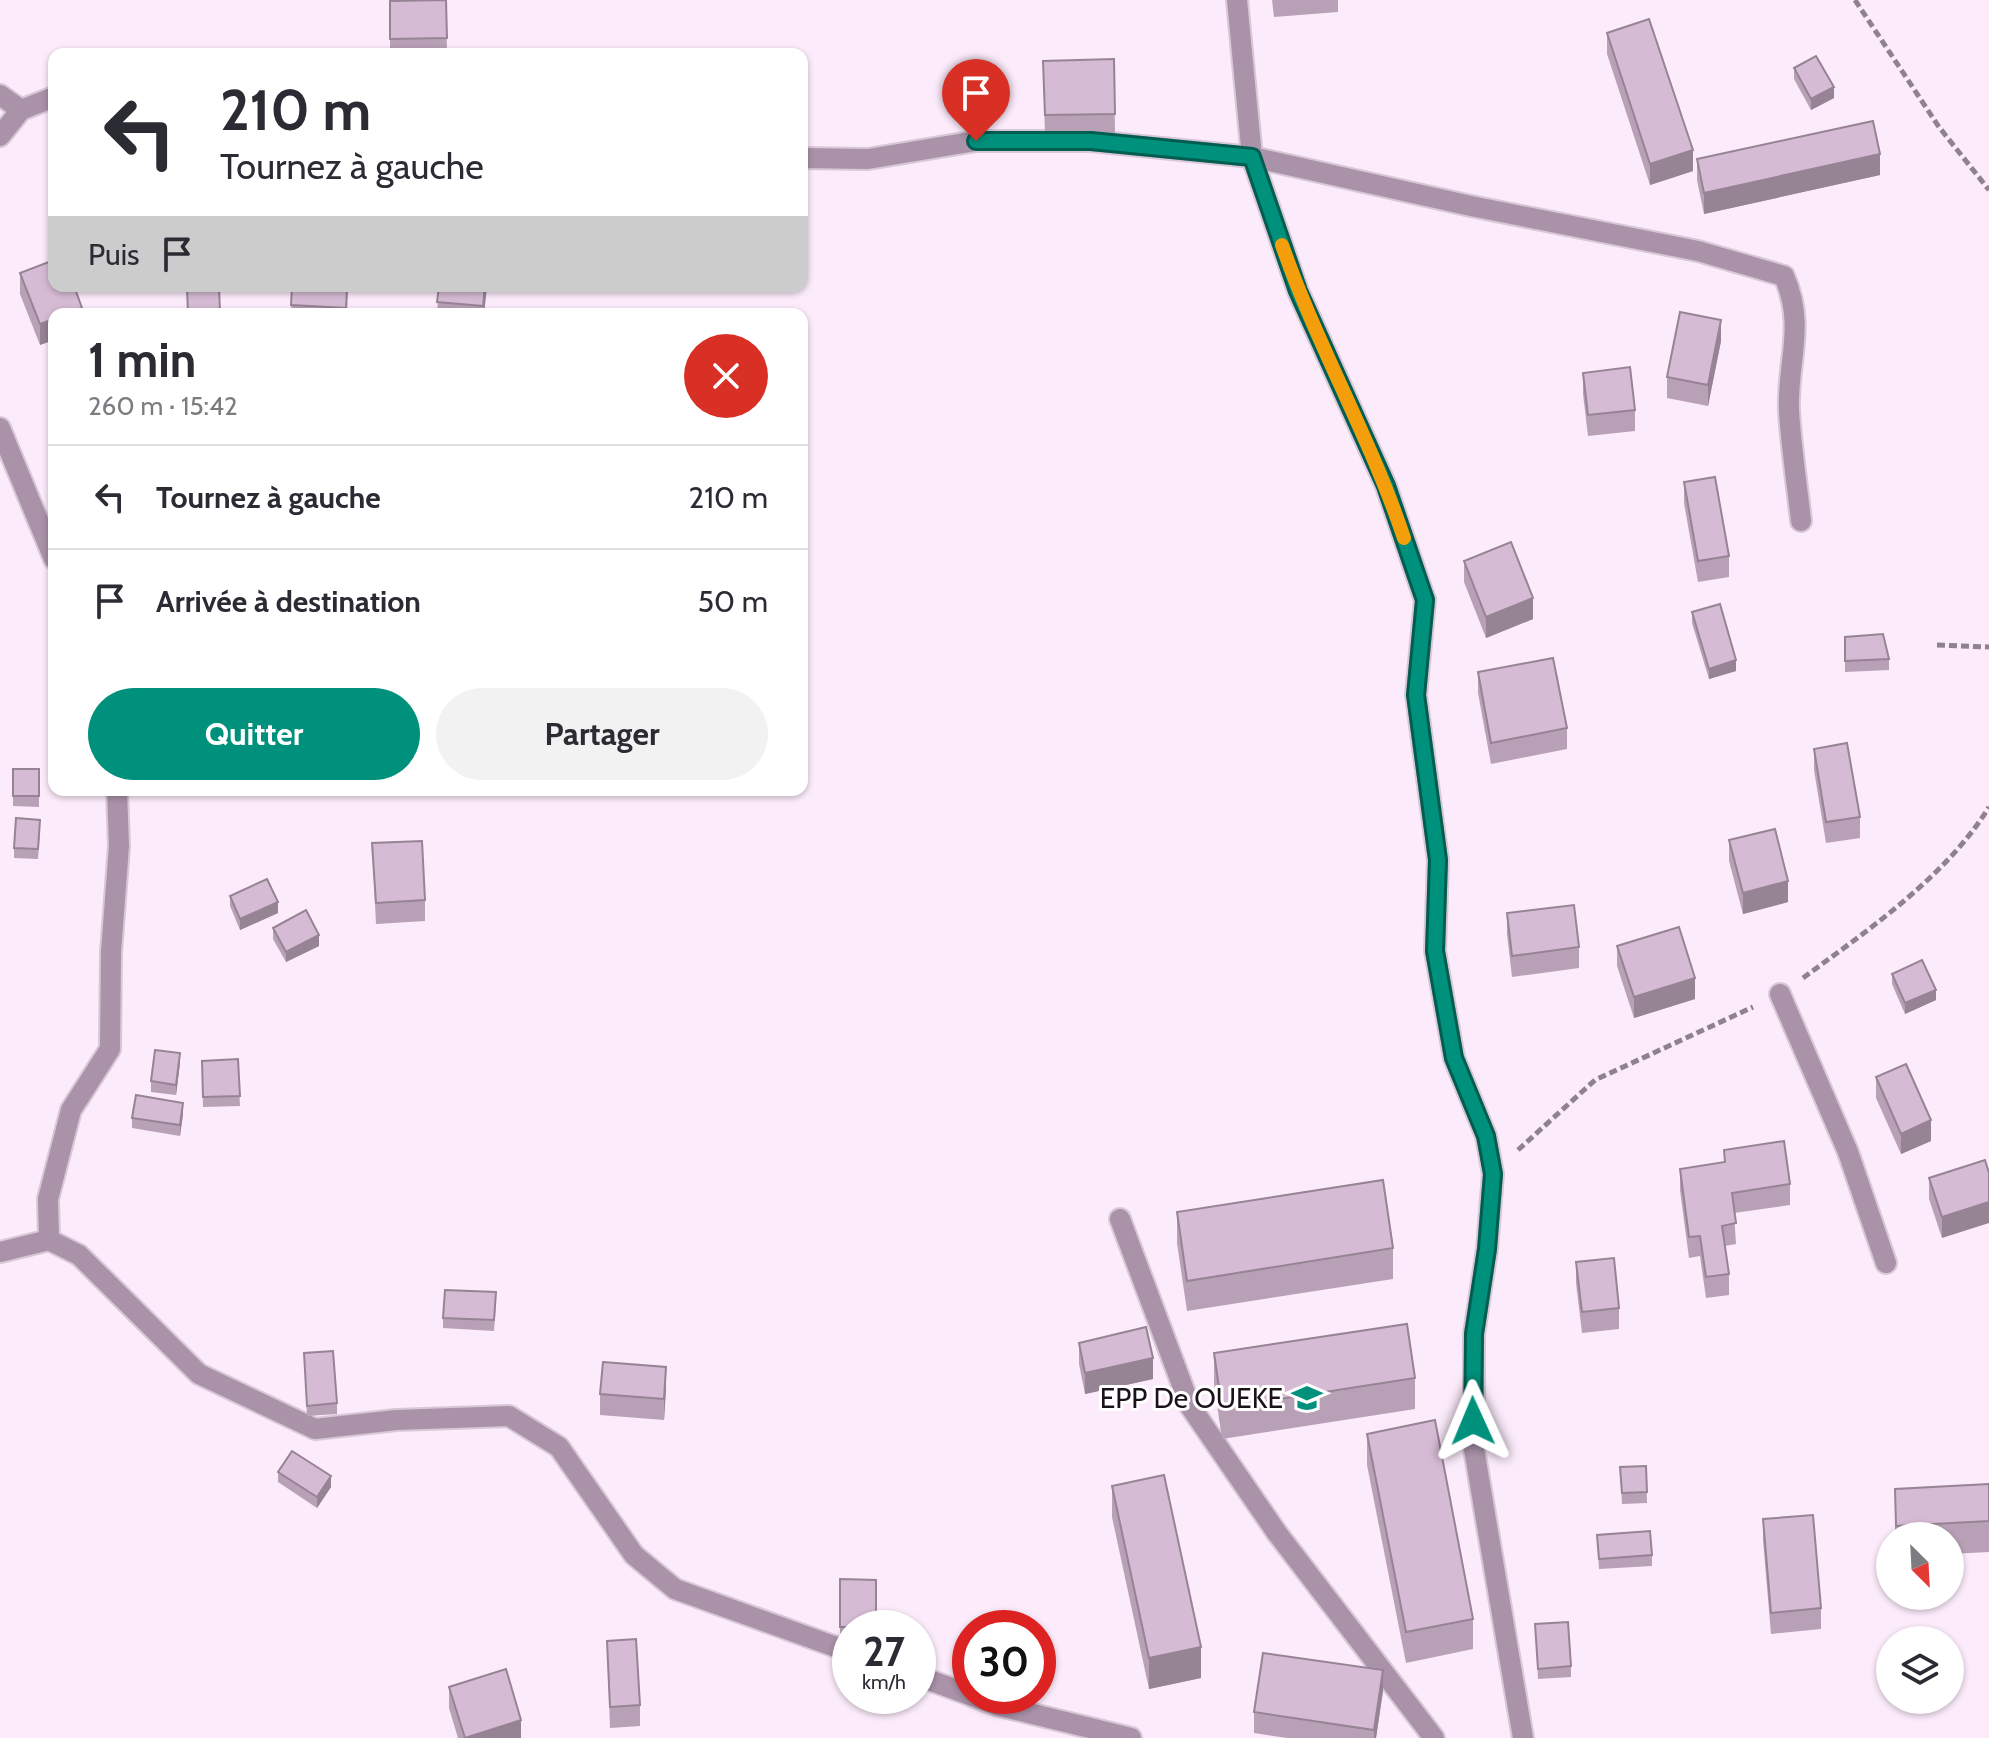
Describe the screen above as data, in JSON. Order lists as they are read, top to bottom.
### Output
{
  "places": {
    "school or university": ["EPP De OUEKE"]
  },
  "north": "bottom right",
  "page": {
    "turn": ["210 m", "Tournez à gauche"],
    "then": "Puis",
    "heading": ["1 min", "260 m · 15:42"],
    "list": [
      {
        "name": "Tournez à gauche",
        "value": "210 m"
      },
      {
        "name": "Arrivée à destination",
        "value": "50 m"
      }
    ],
    "buttons": ["Quitter", "Partager"],
    "speed": "27 km/h",
    "limit": "30"
  }
}
